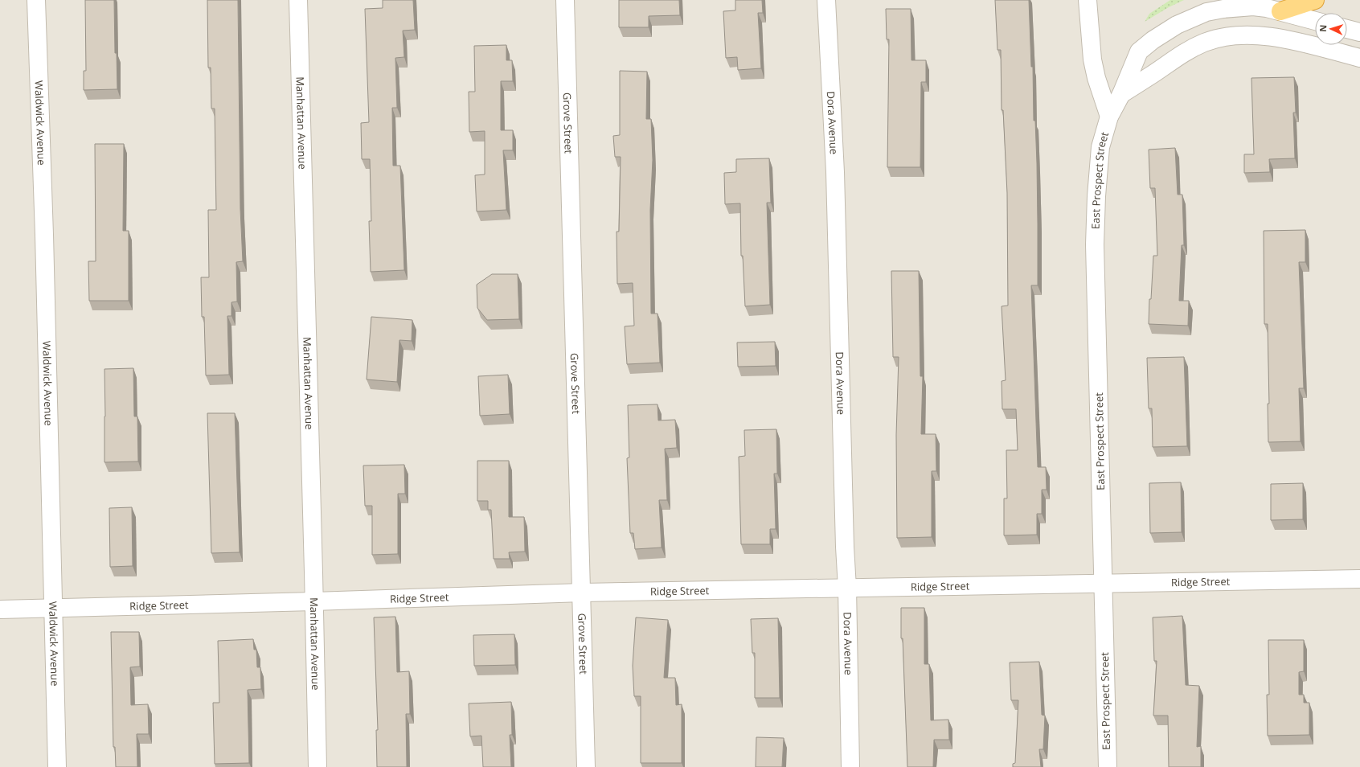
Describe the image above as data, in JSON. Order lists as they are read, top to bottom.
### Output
{
  "streets": {
    "street": [
      "Waldwick Avenue",
      "Manhattan Avenue",
      "Grove Street",
      "Dora Avenue",
      "East Prospect Street",
      "Ridge Street"
    ]
  },
  "crossings": [
    ["Waldwick Avenue", "Ridge Street"],
    ["Manhattan Avenue", "Ridge Street"],
    ["Grove Street", "Ridge Street"],
    ["Dora Avenue", "Ridge Street"],
    ["East Prospect Street", "Ridge Street"]
  ],
  "north": "left"
}
